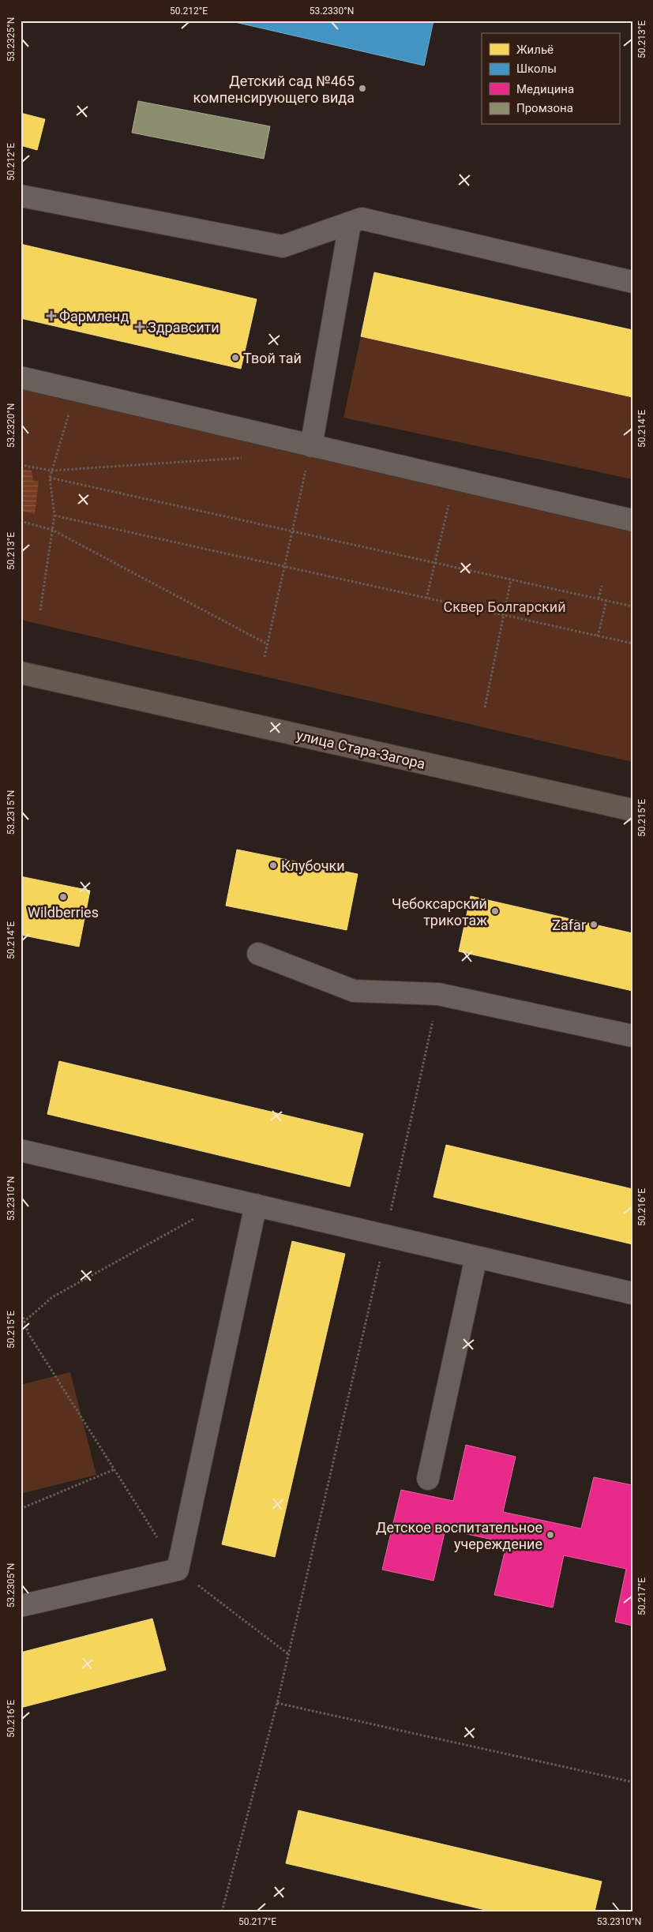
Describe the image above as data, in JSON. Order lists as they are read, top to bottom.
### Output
{
  "streets": {
    "main road": ["улица Стара-Загора"]
  },
  "parks": ["Сквер Болгарский"],
  "places": {
    "other": [
      "Детский сад №465 компенсирующего вида",
      "Твой тай",
      "Клубочки",
      "Wildberries",
      "Чебоксарский трикотаж",
      "Zafar",
      "Детское воспитательное учереждение"
    ],
    "health": ["Фармленд", "Здравсити"]
  },
  "legend": [
    "Жильё",
    "Школы",
    "Медицина",
    "Промзона"
  ],
  "coordinates": [
    "50.212°E",
    "53.2330°N",
    "53.2325°N",
    "50.213°E",
    "53.2320°N",
    "50.214°E",
    "53.2315°N",
    "50.215°E",
    "53.2310°N",
    "50.216°E",
    "53.2305°N",
    "50.217°E"
  ]
}
